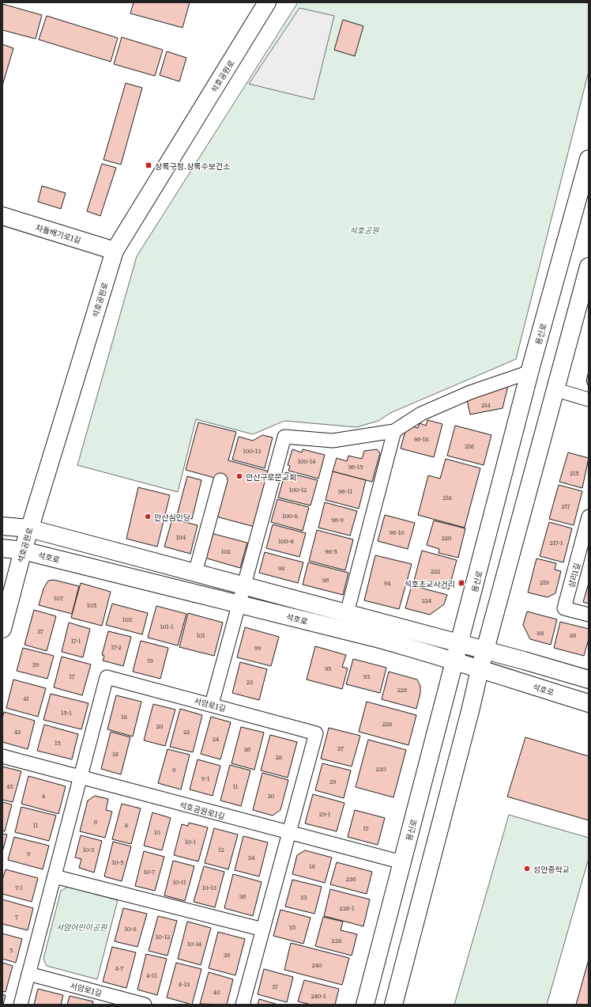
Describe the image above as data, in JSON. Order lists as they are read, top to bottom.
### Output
{
  "streets": {
    "main road": [
      "석호공원로",
      "차돌배기로1길",
      "용신로",
      "석호로"
    ],
    "street": ["삼리1길", "서암로1길", "석호공원로1길"]
  },
  "crossings": [
    ["석호공원로", "차돌배기로1길"],
    ["석호공원로", "석호로"],
    ["용신로", "석호로"],
    ["용신로", "석호공원로1길"],
    ["서암로1길", "석호공원로1길"]
  ],
  "parks": ["석호공원", "서암어린이공원"],
  "places": {
    "transit": ["상록구청.상록수보건소", "석호초교사거리"],
    "other": ["안산구로문교회", "안산심인당", "성안중학교"]
  },
  "house_numbers": [
    "214",
    "96-18",
    "216",
    "100-13",
    "100-14",
    "96-15",
    "215",
    "100-12",
    "96-11",
    "218",
    "217",
    "100-8",
    "96-9",
    "96-10",
    "104",
    "220",
    "100-6",
    "217-1",
    "102",
    "96-5",
    "98",
    "222",
    "96",
    "219",
    "94",
    "107",
    "224",
    "105",
    "103",
    "101-1",
    "37",
    "88",
    "101",
    "86",
    "17-1",
    "17-2",
    "99",
    "19",
    "39",
    "95",
    "17",
    "93",
    "23",
    "226",
    "41",
    "15-1",
    "18",
    "228",
    "20",
    "43",
    "22",
    "24",
    "15",
    "27",
    "26",
    "16",
    "28",
    "230",
    "9",
    "9-1",
    "29",
    "45",
    "11",
    "4",
    "30",
    "29-1",
    "6",
    "11",
    "8",
    "17",
    "10",
    "10-1",
    "10-3",
    "12",
    "9",
    "34",
    "10-5",
    "16",
    "10-7",
    "236",
    "10-11",
    "7-1",
    "10-13",
    "36",
    "33",
    "236-1",
    "7",
    "35",
    "10-8",
    "10-12",
    "238",
    "10-14",
    "5",
    "38",
    "240",
    "4-7",
    "4-11",
    "4-13",
    "37",
    "40",
    "240-1"
  ]
}
